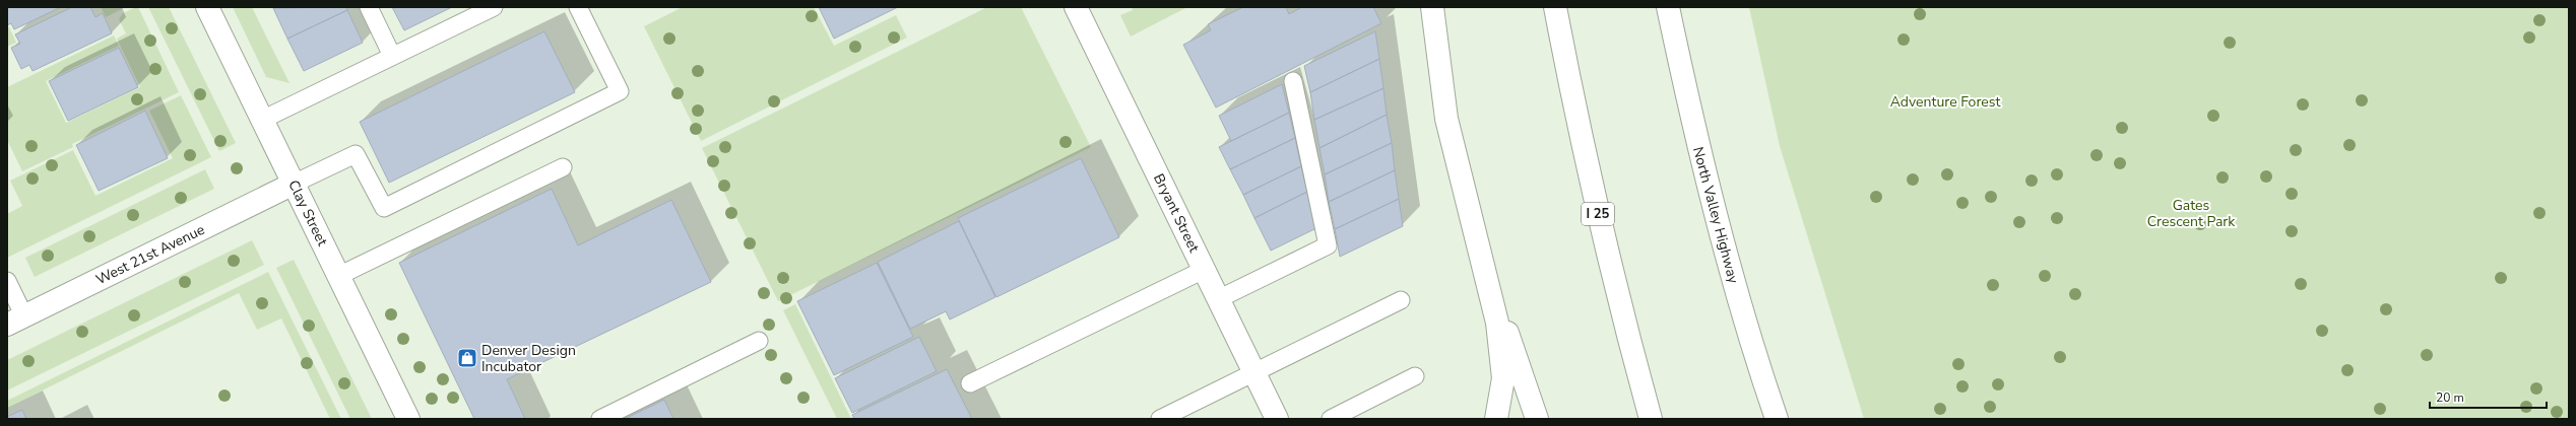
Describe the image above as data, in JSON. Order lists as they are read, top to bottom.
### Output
{
  "streets": {
    "main road": [
      "Clay Street",
      "Bryant Street",
      "I 25",
      "North Valley Highway",
      "West 21st Avenue"
    ]
  },
  "crossings": [
    ["Clay Street", "West 21st Avenue"]
  ],
  "parks": ["Adventure Forest", "Gates Crescent Park"],
  "places": {
    "shop": ["Denver Design Incubator"]
  },
  "scale_bar": "20 m"
}
